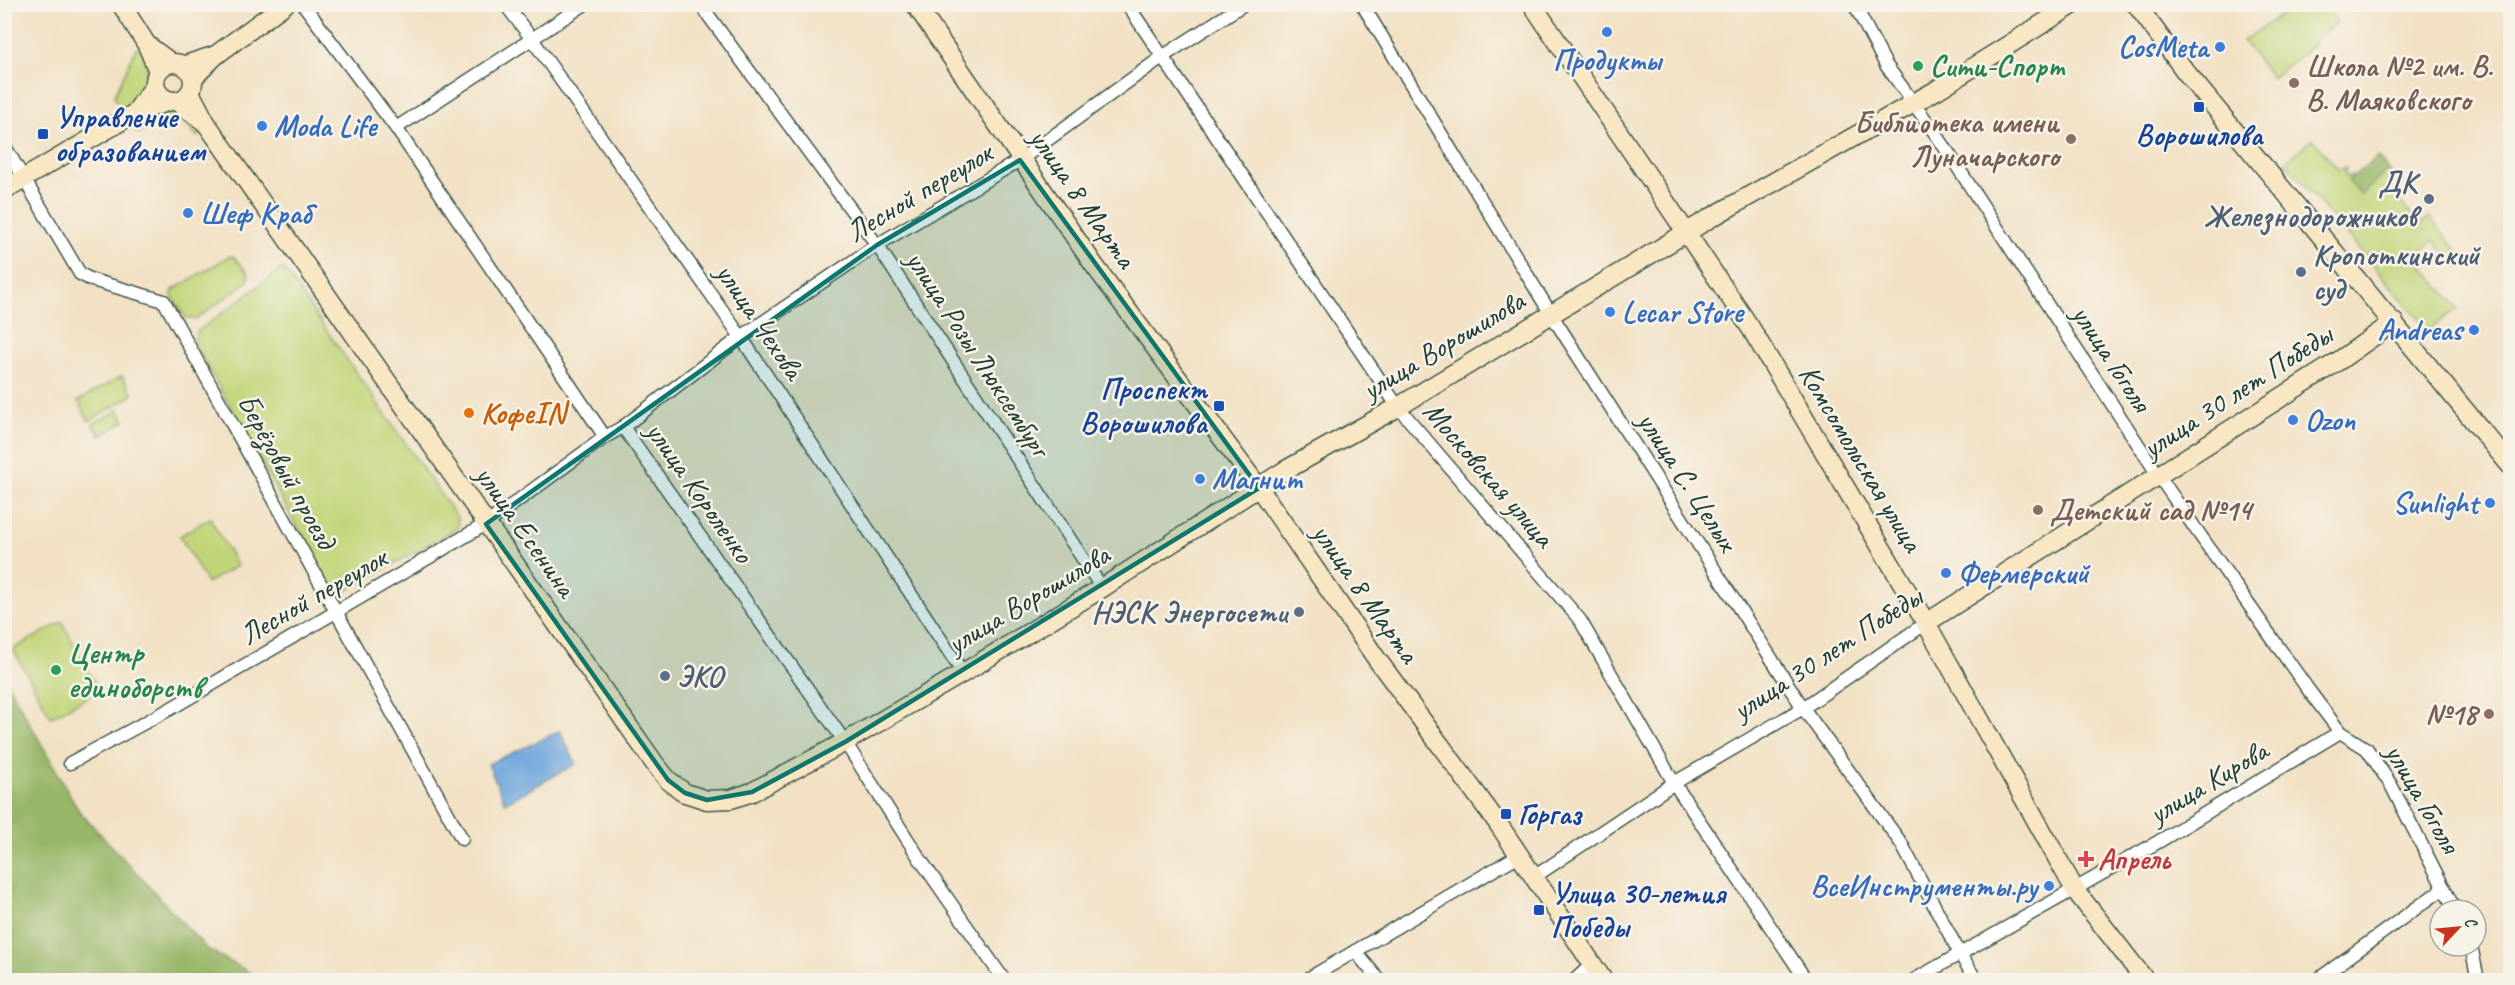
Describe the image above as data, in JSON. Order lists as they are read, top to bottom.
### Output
{
  "streets": {
    "main road": [
      "улица 8 Марта",
      "улица Ворошилова",
      "улица 30 лет Победы",
      "Комсомольская улица",
      "улица Есенина"
    ],
    "street": [
      "Лесной переулок",
      "улица Чехова",
      "улица Розы Люксембург",
      "улица Гоголя",
      "Берёзовый проезд",
      "Московская улица",
      "улица С. Целых",
      "улица Короленко",
      "улица Кирова"
    ]
  },
  "crossings": [
    ["Лесной переулок", "улица 8 Марта"],
    ["Лесной переулок", "улица Чехова"],
    ["Лесной переулок", "улица Розы Люксембург"],
    ["Лесной переулок", "Берёзовый проезд"],
    ["Лесной переулок", "Московская улица"],
    ["Лесной переулок", "улица Короленко"],
    ["Лесной переулок", "улица Есенина"],
    ["улица 8 Марта", "улица Ворошилова"],
    ["улица 8 Марта", "улица 30 лет Победы"],
    ["улица Чехова", "улица Ворошилова"],
    ["улица Ворошилова", "улица Розы Люксембург"],
    ["улица Ворошилова", "улица Гоголя"],
    ["улица Ворошилова", "Комсомольская улица"],
    ["улица Ворошилова", "Московская улица"],
    ["улица Ворошилова", "улица С. Целых"],
    ["улица Ворошилова", "улица Короленко"],
    ["улица Ворошилова", "улица Есенина"],
    ["улица Гоголя", "улица 30 лет Победы"],
    ["улица Гоголя", "улица Кирова"],
    ["улица 30 лет Победы", "Комсомольская улица"],
    ["улица 30 лет Победы", "Московская улица"],
    ["улица 30 лет Победы", "улица С. Целых"],
    ["Комсомольская улица", "улица Кирова"],
    ["улица С. Целых", "улица Кирова"],
    ["улица Короленко", "улица Есенина"]
  ],
  "places": {
    "other": [
      "Продукты",
      "CosMeta",
      "Сити-Спорт",
      "Школа №2 им. В. В. Маяковского",
      "Moda Life",
      "Библиотека имени Луначарского",
      "ДК Железнодорожников",
      "Шеф Краб",
      "Кропоткинский суд",
      "Lecar Store",
      "Andreas",
      "КофеIN",
      "Ozon",
      "Магнит",
      "Sunlight",
      "Детский сад №14",
      "Фермерский",
      "НЭСК Энергосети",
      "Центр единоборств",
      "ЭКО",
      "№18",
      "ВсеИнструменты.ру"
    ],
    "transit": [
      "Ворошилова",
      "Управление образованием",
      "Проспект Ворошилова",
      "Горгаз",
      "Улица 30-летия Победы"
    ],
    "health": ["Апрель"]
  },
  "north": "top right"
}
